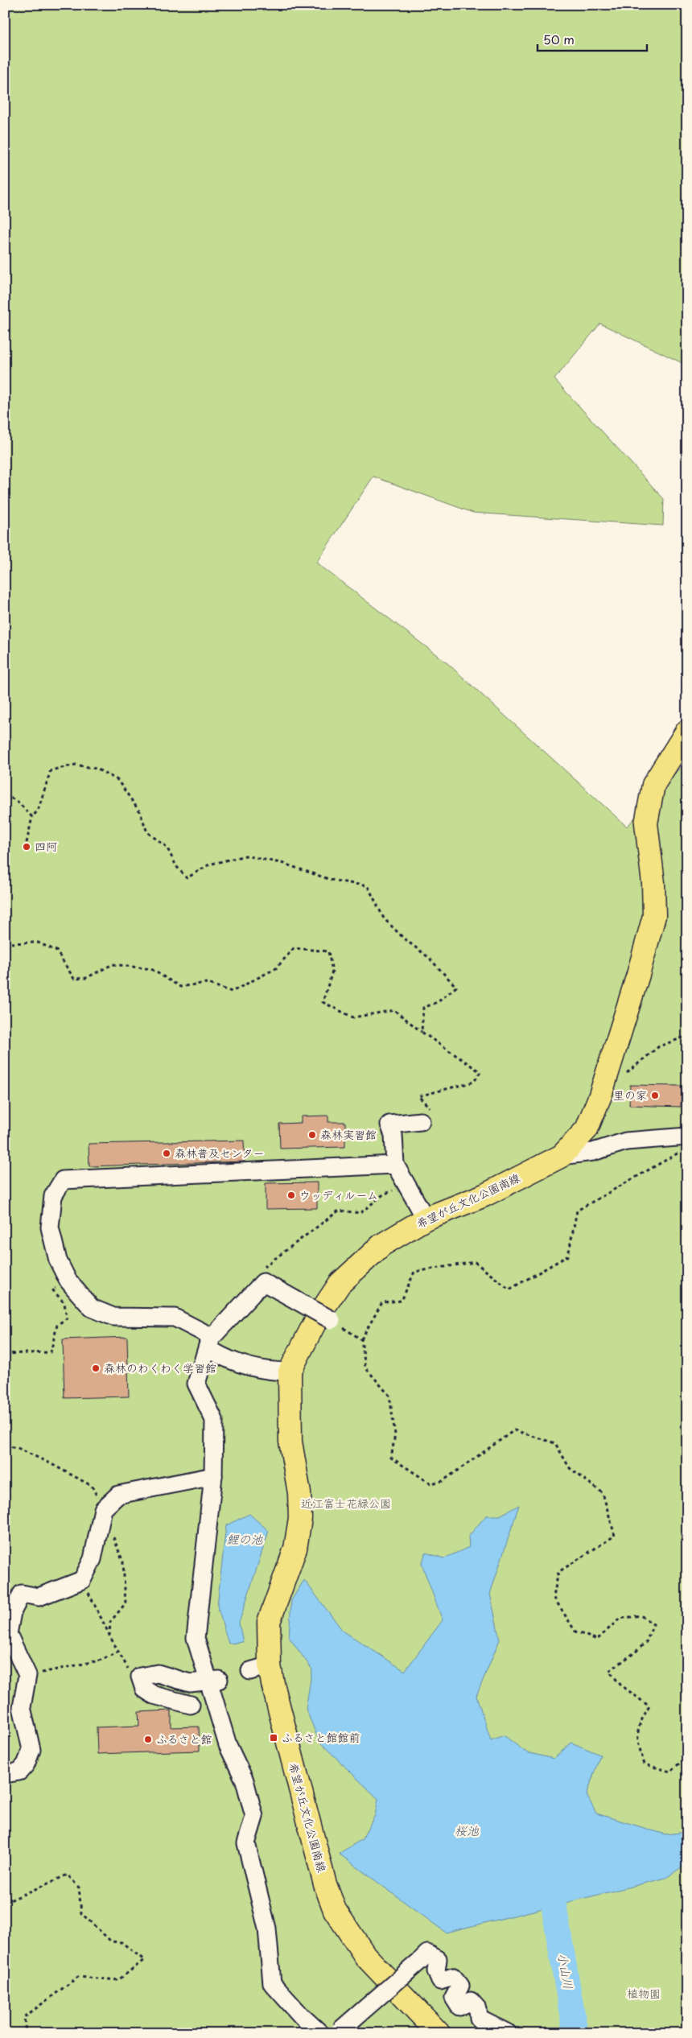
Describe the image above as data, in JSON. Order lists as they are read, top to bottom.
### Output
{
  "streets": {
    "main road": ["希望が丘文化公園南線"]
  },
  "water": ["鯉の池", "桜池", "小山川"],
  "parks": ["近江富士花緑公園", "植物園"],
  "places": {
    "other": [
      "四阿",
      "里の家",
      "森林実習館",
      "森林普及センター",
      "ウッディルーム",
      "森林のわくわく学習館",
      "ふるさと館"
    ],
    "transit": ["ふるさと館館前"]
  },
  "scale_bar": "50 m"
}
